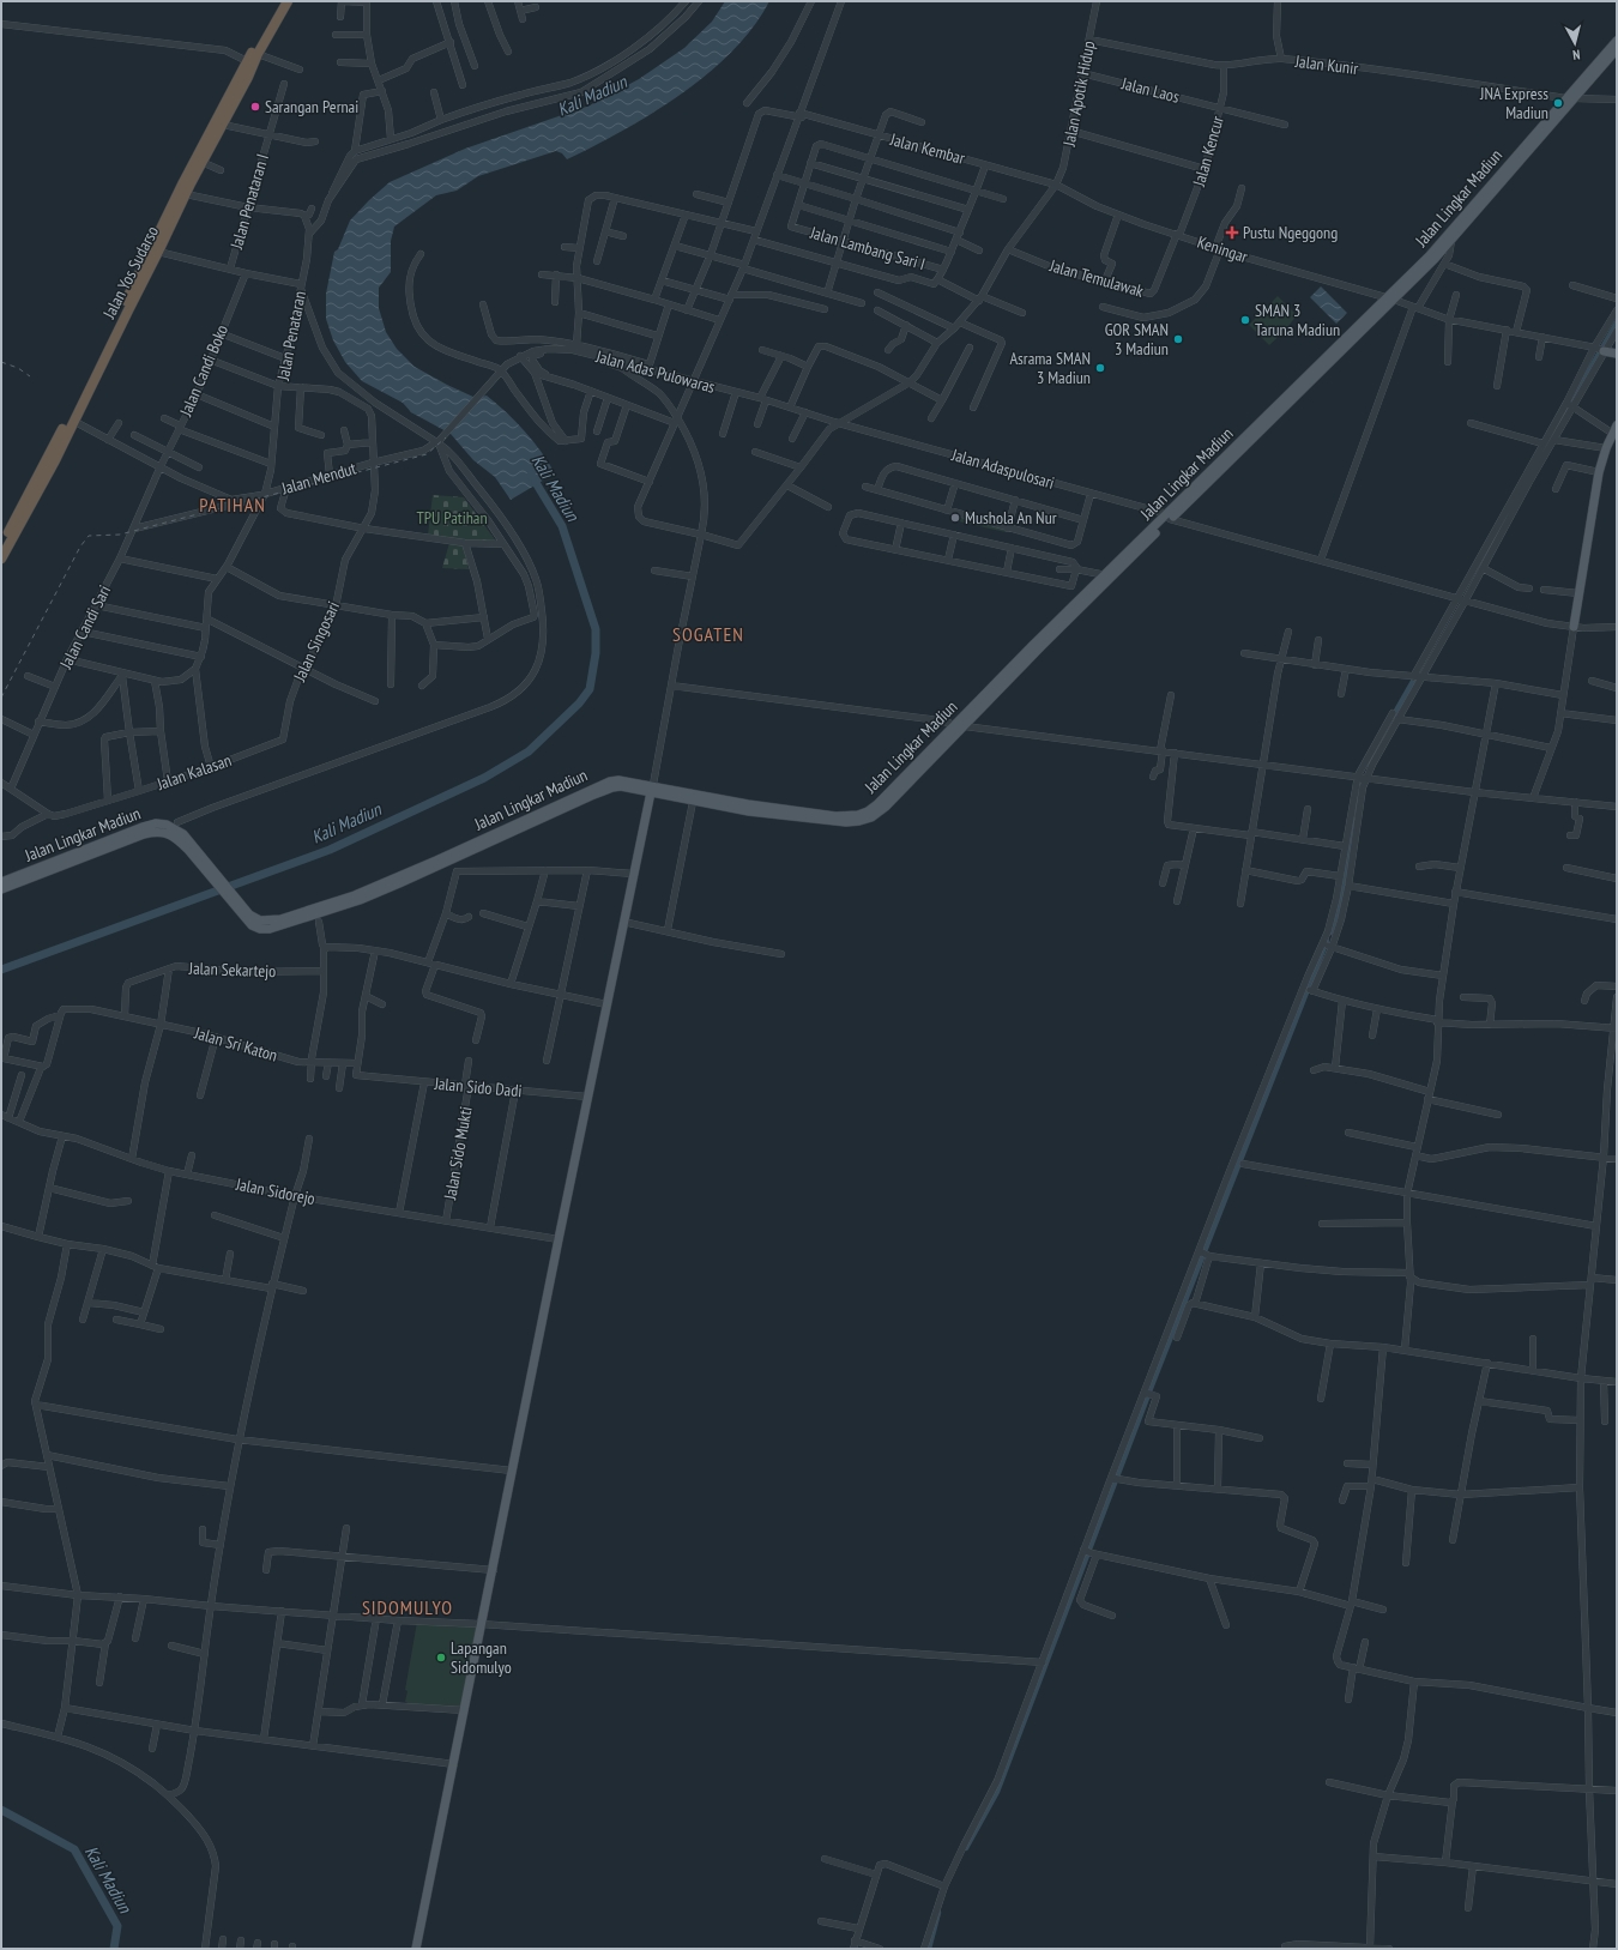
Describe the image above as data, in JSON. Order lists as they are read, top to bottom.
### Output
{
  "streets": {
    "highway": ["Jalan Yos Sudarso"],
    "main road": ["Jalan Lingkar Madiun"],
    "street": [
      "Jalan Kunir",
      "Jalan Laos",
      "Jalan Apotik Hidup",
      "Jalan Kembar",
      "Jalan Kencur",
      "Jalan Penataran I",
      "Jalan Lambang Sari I",
      "Keningar",
      "Jalan Temulawak",
      "Jalan Penataran",
      "Jalan Candi Boko",
      "Jalan Adas Pulowaras",
      "Jalan Adaspulosari",
      "Jalan Mendut",
      "Jalan Candi Sari",
      "Jalan Singosari",
      "Jalan Kalasan",
      "Jalan Sekartejo",
      "Jalan Sri Katon",
      "Jalan Sido Dadi",
      "Jalan Sido Mukti",
      "Jalan Sidorejo"
    ]
  },
  "crossings": [
    ["Jalan Kunir", "Jalan Apotik Hidup"],
    ["Jalan Kunir", "Jalan Kencur"],
    ["Jalan Kunir", "Jalan Lingkar Madiun"],
    ["Jalan Laos", "Jalan Apotik Hidup"],
    ["Jalan Laos", "Jalan Kencur"],
    ["Jalan Apotik Hidup", "Jalan Kembar"],
    ["Jalan Apotik Hidup", "Keningar"],
    ["Jalan Apotik Hidup", "Jalan Temulawak"],
    ["Jalan Kembar", "Keningar"],
    ["Jalan Kencur", "Keningar"],
    ["Jalan Kencur", "Jalan Temulawak"],
    ["Jalan Lingkar Madiun", "Keningar"],
    ["Jalan Lingkar Madiun", "Jalan Adaspulosari"],
    ["Jalan Penataran I", "Jalan Penataran"],
    ["Keningar", "Jalan Temulawak"],
    ["Jalan Yos Sudarso", "Jalan Penataran"],
    ["Jalan Penataran", "Jalan Candi Boko"],
    ["Jalan Penataran", "Jalan Mendut"],
    ["Jalan Penataran", "Jalan Singosari"],
    ["Jalan Candi Boko", "Jalan Candi Sari"],
    ["Jalan Adas Pulowaras", "Jalan Adaspulosari"],
    ["Jalan Adas Pulowaras", "Jalan Mendut"],
    ["Jalan Mendut", "Jalan Candi Sari"],
    ["Jalan Mendut", "Jalan Singosari"],
    ["Jalan Singosari", "Jalan Kalasan"],
    ["Jalan Sekartejo", "Jalan Sri Katon"],
    ["Jalan Sekartejo", "Jalan Sidorejo"],
    ["Jalan Sri Katon", "Jalan Sido Dadi"],
    ["Jalan Sido Dadi", "Jalan Sido Mukti"],
    ["Jalan Sido Mukti", "Jalan Sidorejo"]
  ],
  "districts": ["PATIHAN", "SOGATEN", "SIDOMULYO"],
  "water": ["Kali Madiun"],
  "parks": ["TPU Patihan"],
  "places": {
    "other": [
      "JNA Express Madiun",
      "Sarangan Pernai",
      "SMAN 3 Taruna Madiun",
      "GOR SMAN 3 Madiun",
      "Asrama SMAN 3 Madiun",
      "Mushola An Nur",
      "Lapangan Sidomulyo"
    ],
    "health": ["Pustu Ngeggong"]
  },
  "north": "bottom"
}
